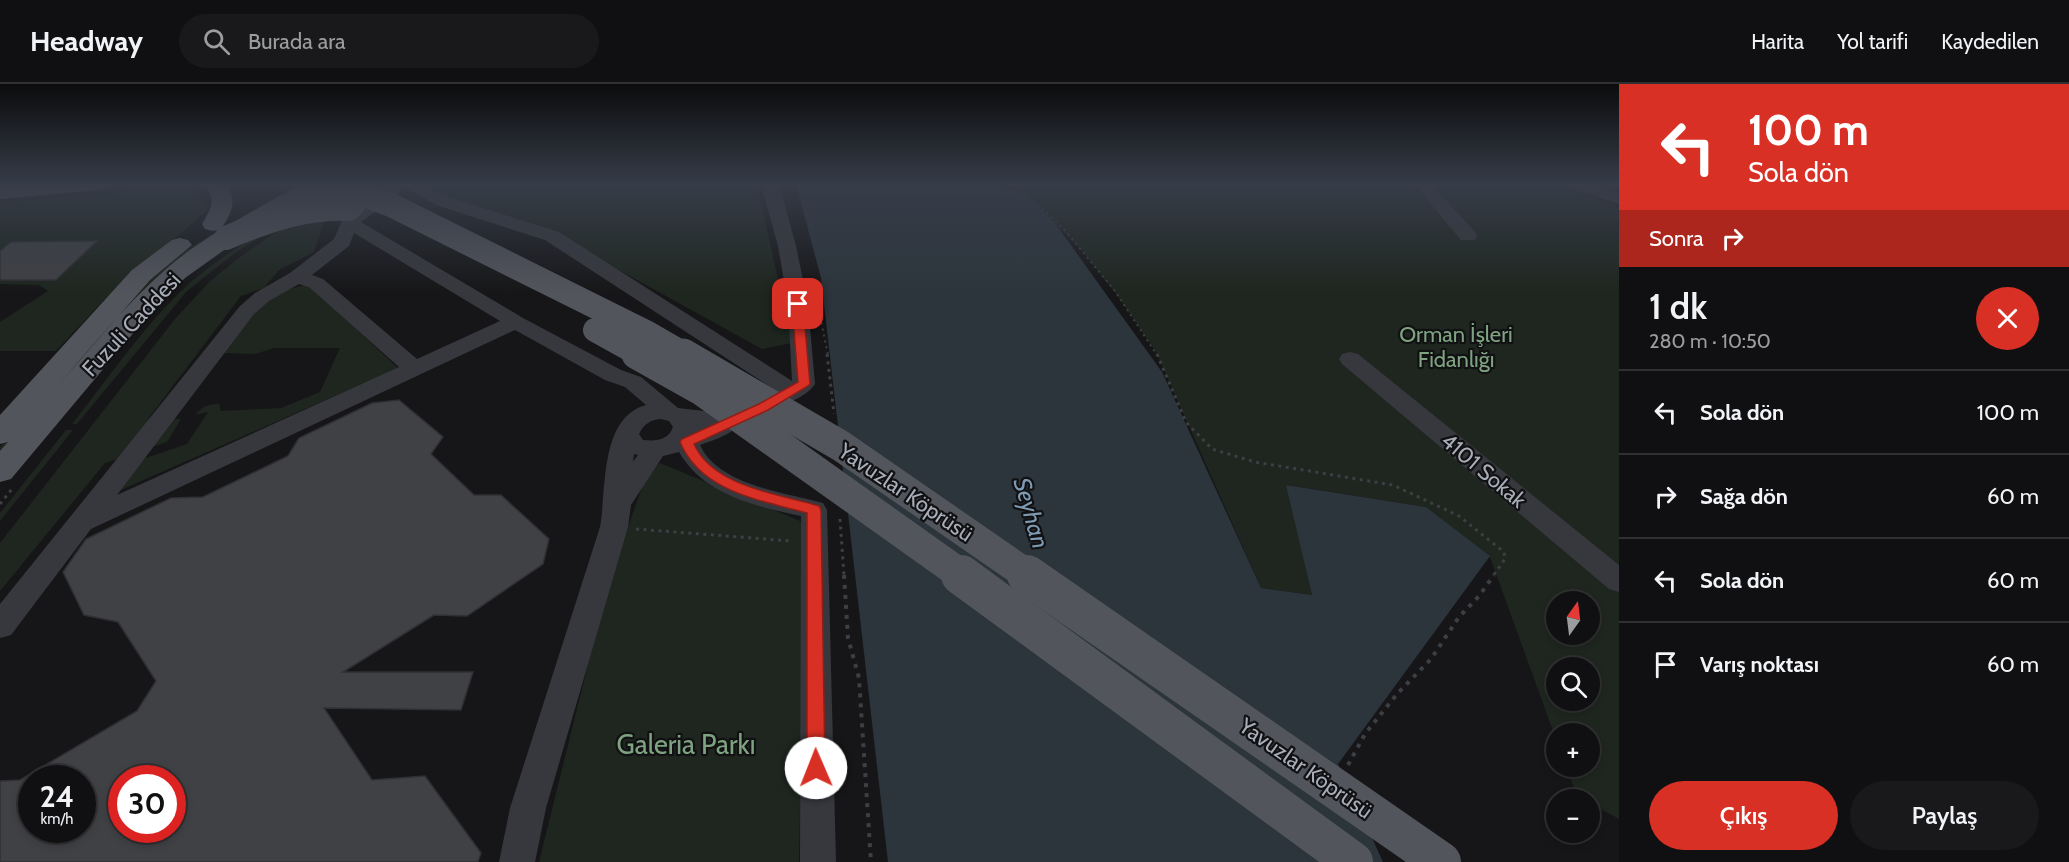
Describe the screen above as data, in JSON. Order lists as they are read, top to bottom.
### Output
{
  "streets": {
    "main road": ["Fuzuli Caddesi", "Yavuzlar Köprüsü"],
    "street": ["4101 Sokak"]
  },
  "water": ["Seyhan"],
  "parks": ["Orman İşleri Fidanlığı", "Galeria Parkı"],
  "north": "top",
  "page": {
    "header": "Headway",
    "search": "Burada ara",
    "nav": ["Harita", "Yol tarifi", "Kaydedilen"],
    "turn": ["100 m", "Sola dön"],
    "then": "Sonra",
    "heading": ["1 dk", "280 m · 10:50"],
    "list": [
      {
        "name": "Sola dön",
        "value": "100 m"
      },
      {
        "name": "Sağa dön",
        "value": "60 m"
      },
      {
        "name": "Sola dön",
        "value": "60 m"
      },
      {
        "name": "Varış noktası",
        "value": "60 m"
      }
    ],
    "map_buttons": ["+", "−"],
    "speed": "24 km/h",
    "limit": "30",
    "buttons": ["Çıkış", "Paylaş"]
  }
}
